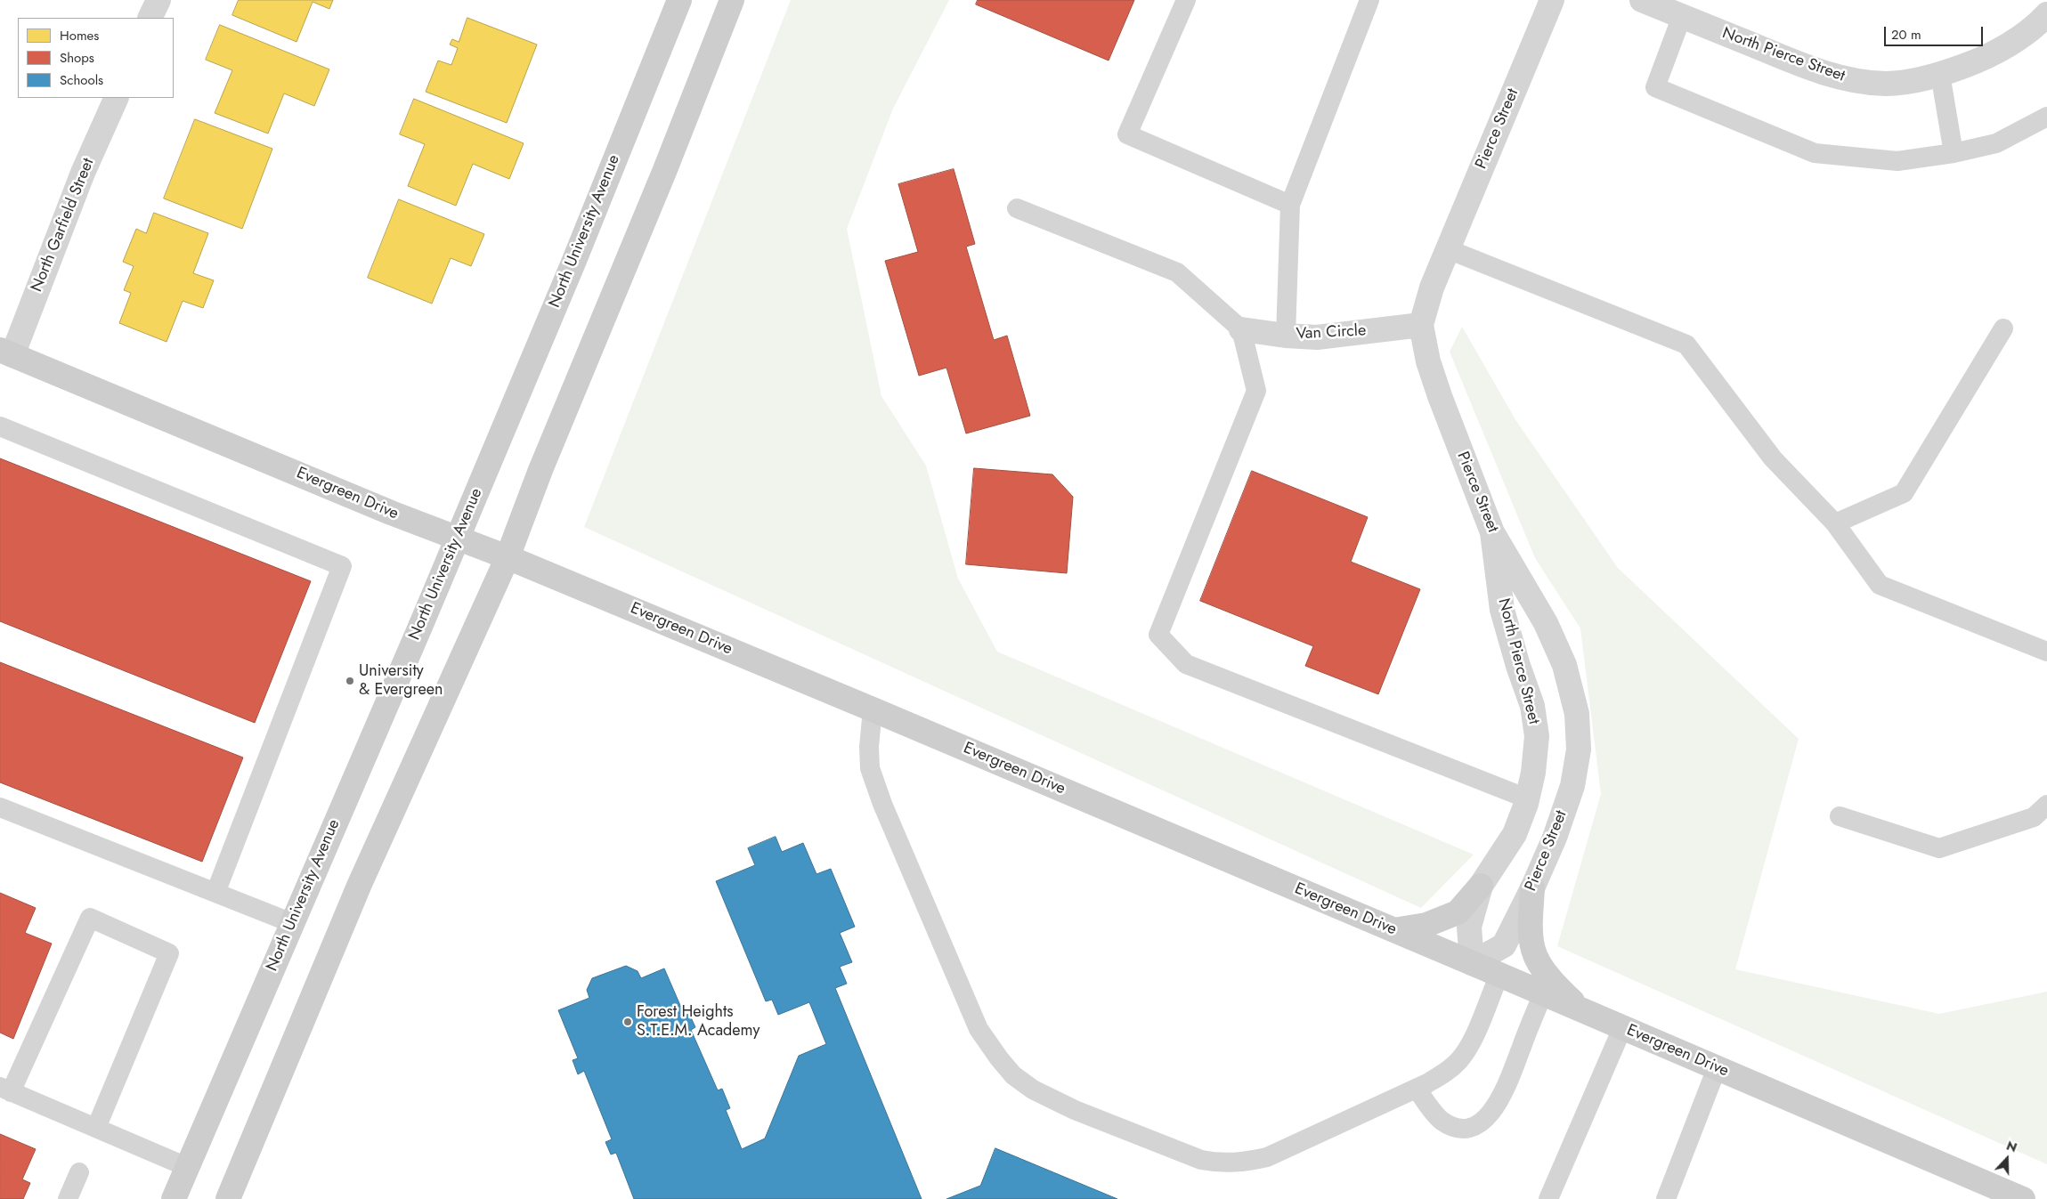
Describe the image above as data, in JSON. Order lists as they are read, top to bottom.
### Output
{
  "streets": {
    "main road": ["North University Avenue", "Evergreen Drive"],
    "street": [
      "North Pierce Street",
      "Pierce Street",
      "North Garfield Street",
      "Van Circle"
    ]
  },
  "crossings": [
    ["North Pierce Street", "Pierce Street"],
    ["North Pierce Street", "Evergreen Drive"],
    ["Pierce Street", "Van Circle"],
    ["Pierce Street", "Evergreen Drive"],
    ["North Garfield Street", "Evergreen Drive"],
    ["North University Avenue", "Evergreen Drive"]
  ],
  "places": ["University & Evergreen", "Forest Heights S.T.E.M. Academy"],
  "legend": ["Homes", "Shops", "Schools"],
  "scale_bar": "20 m",
  "north": "top"
}
